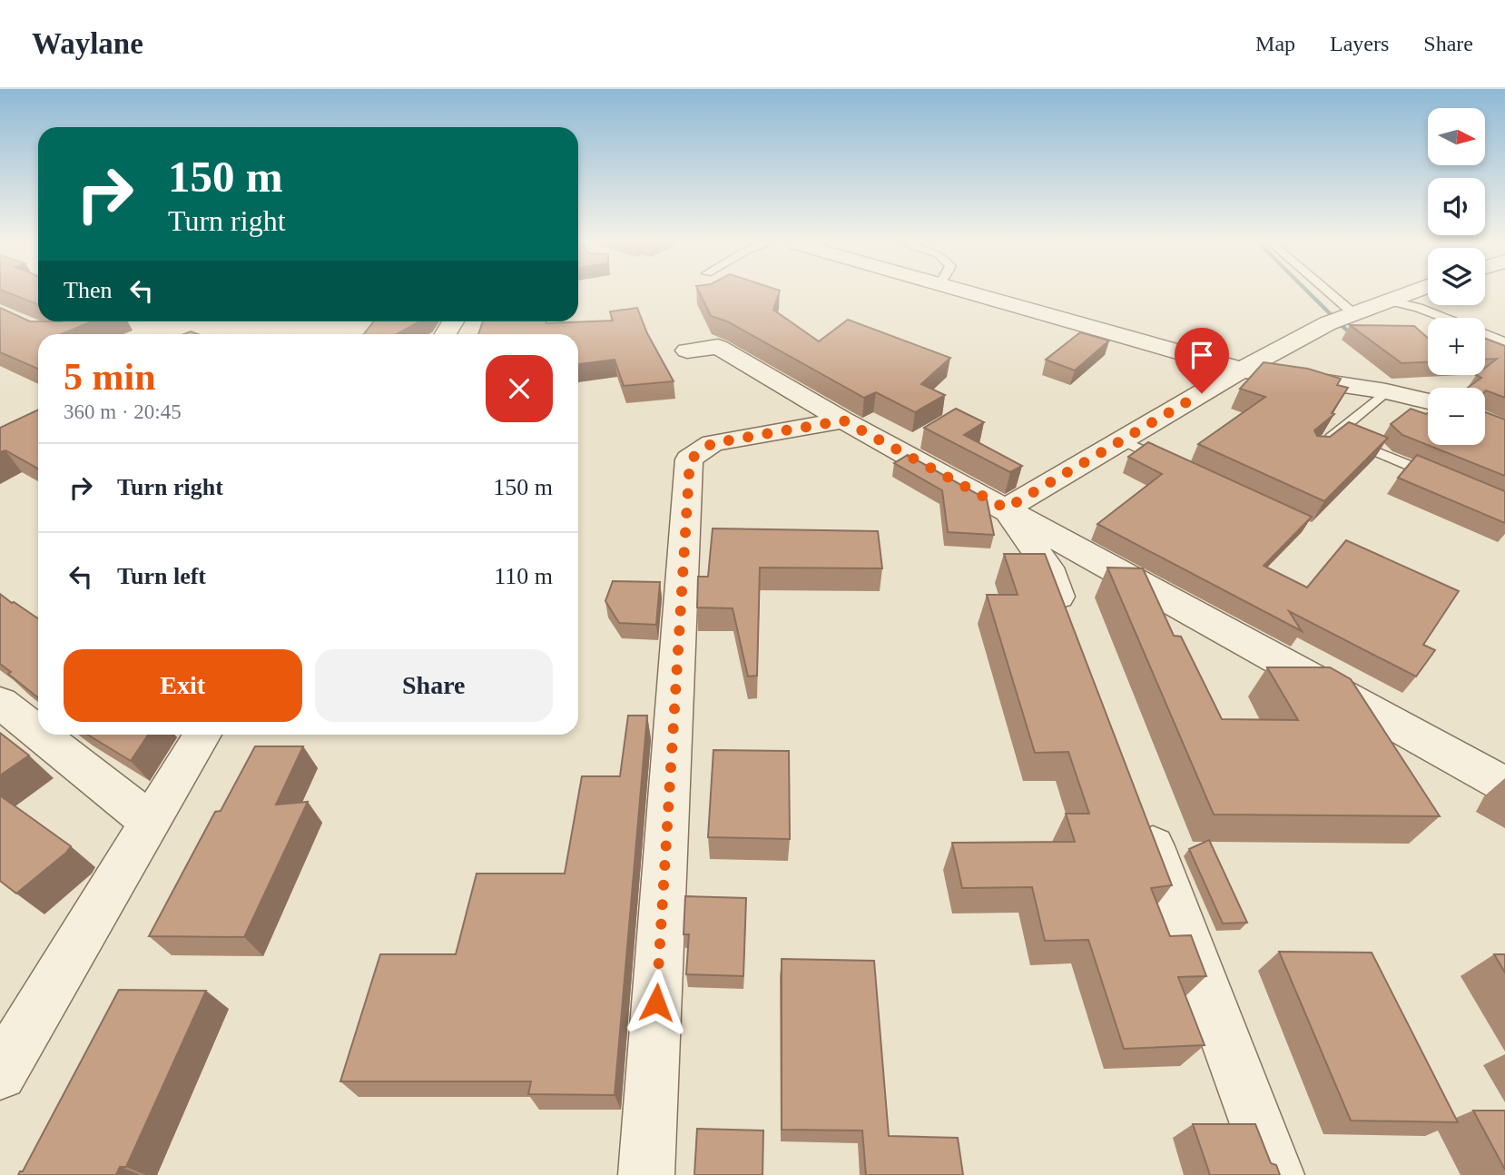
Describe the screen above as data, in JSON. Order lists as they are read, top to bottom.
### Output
{
  "north": "right",
  "page": {
    "header": "Waylane",
    "nav": ["Map", "Layers", "Share"],
    "map_buttons": ["+", "−"],
    "turn": ["150 m", "Turn right"],
    "then": "Then",
    "heading": ["5 min", "360 m · 20:45"],
    "list": [
      {
        "name": "Turn right",
        "value": "150 m"
      },
      {
        "name": "Turn left",
        "value": "110 m"
      }
    ],
    "buttons": ["Exit", "Share"]
  }
}
